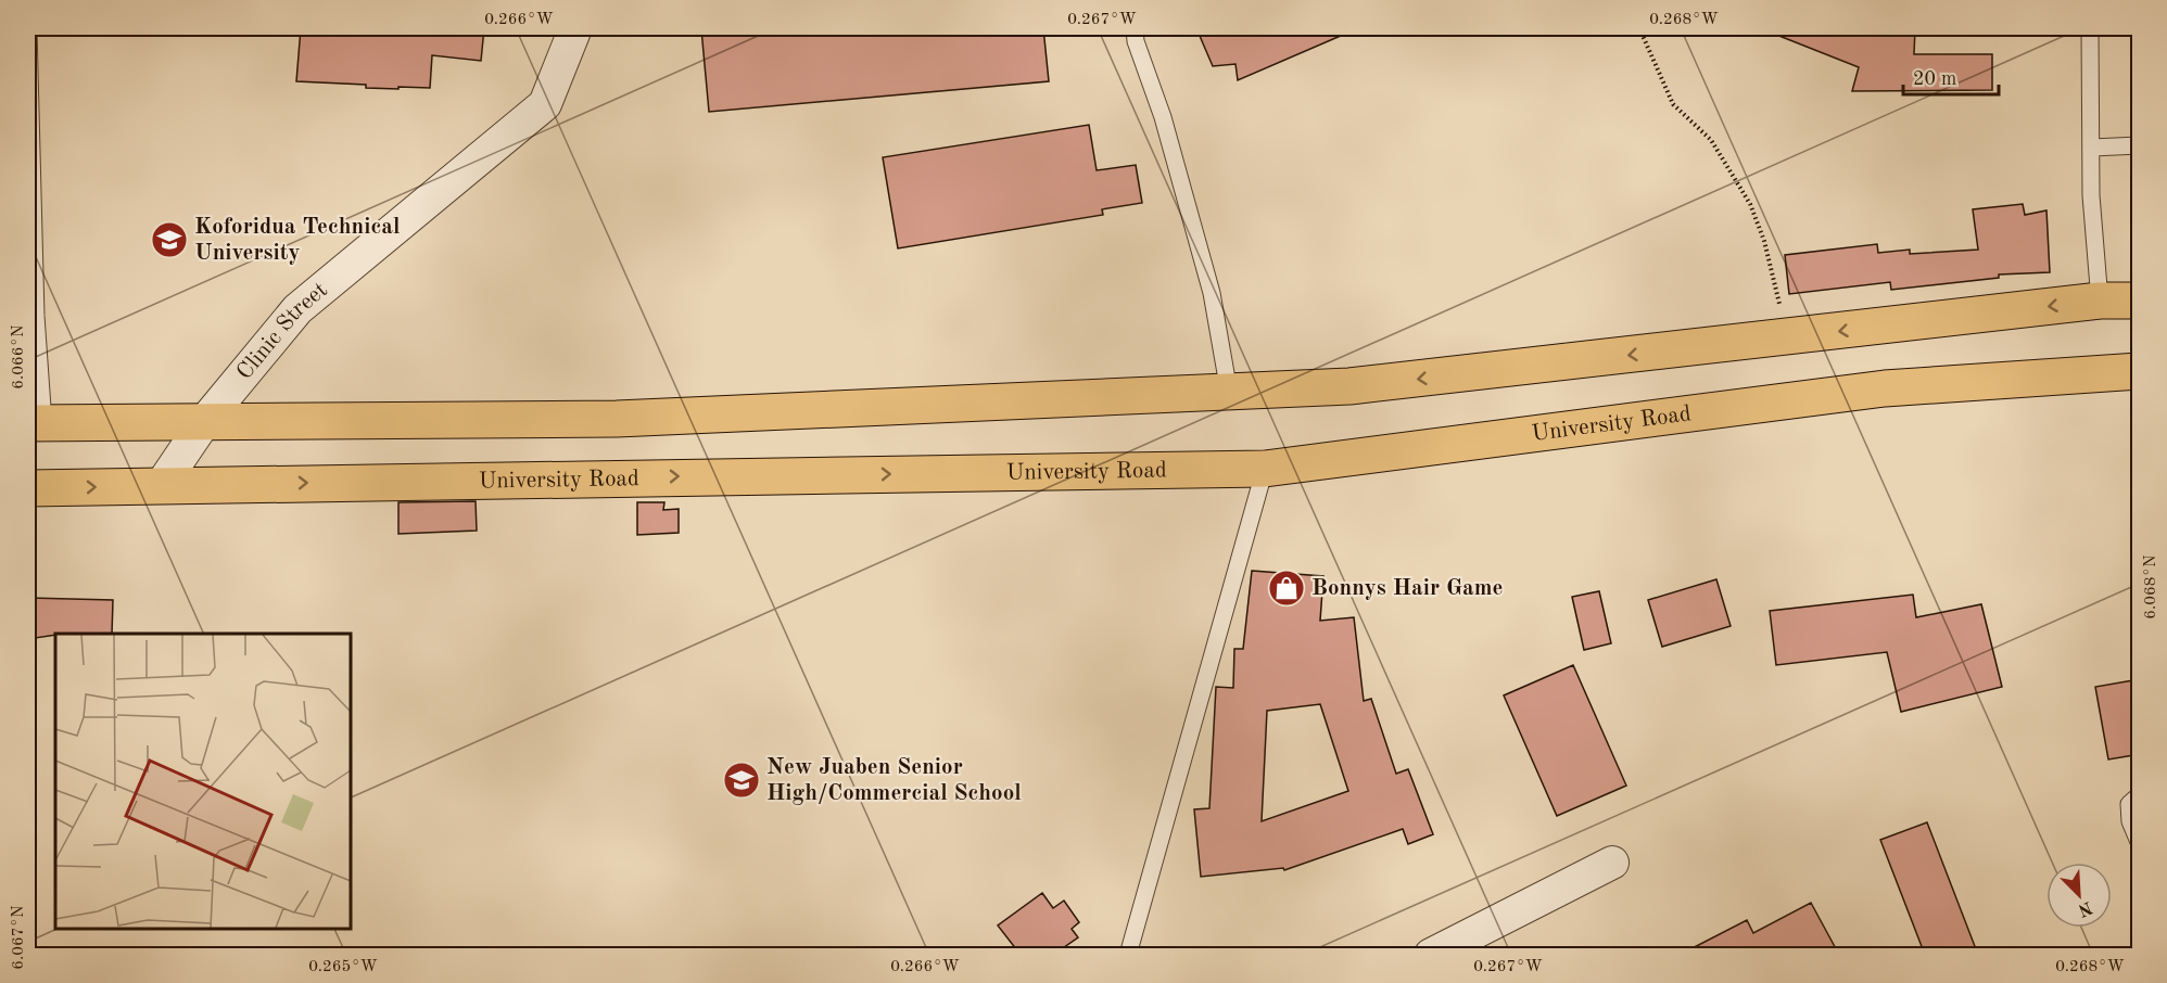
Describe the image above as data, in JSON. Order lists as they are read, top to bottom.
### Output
{
  "streets": {
    "highway": ["University Road"],
    "street": ["Clinic Street"]
  },
  "crossings": [
    ["Clinic Street", "University Road"]
  ],
  "places": {
    "school or university": ["Koforidua Technical University", "New Juaben Senior High/Commercial School"],
    "shop": ["Bonnys Hair Game"]
  },
  "scale_bar": "20 m",
  "north": "bottom right",
  "coordinates": [
    "0.266°W",
    "0.267°W",
    "0.268°W",
    "6.066°N",
    "6.068°N",
    "6.067°N",
    "0.265°W"
  ]
}
